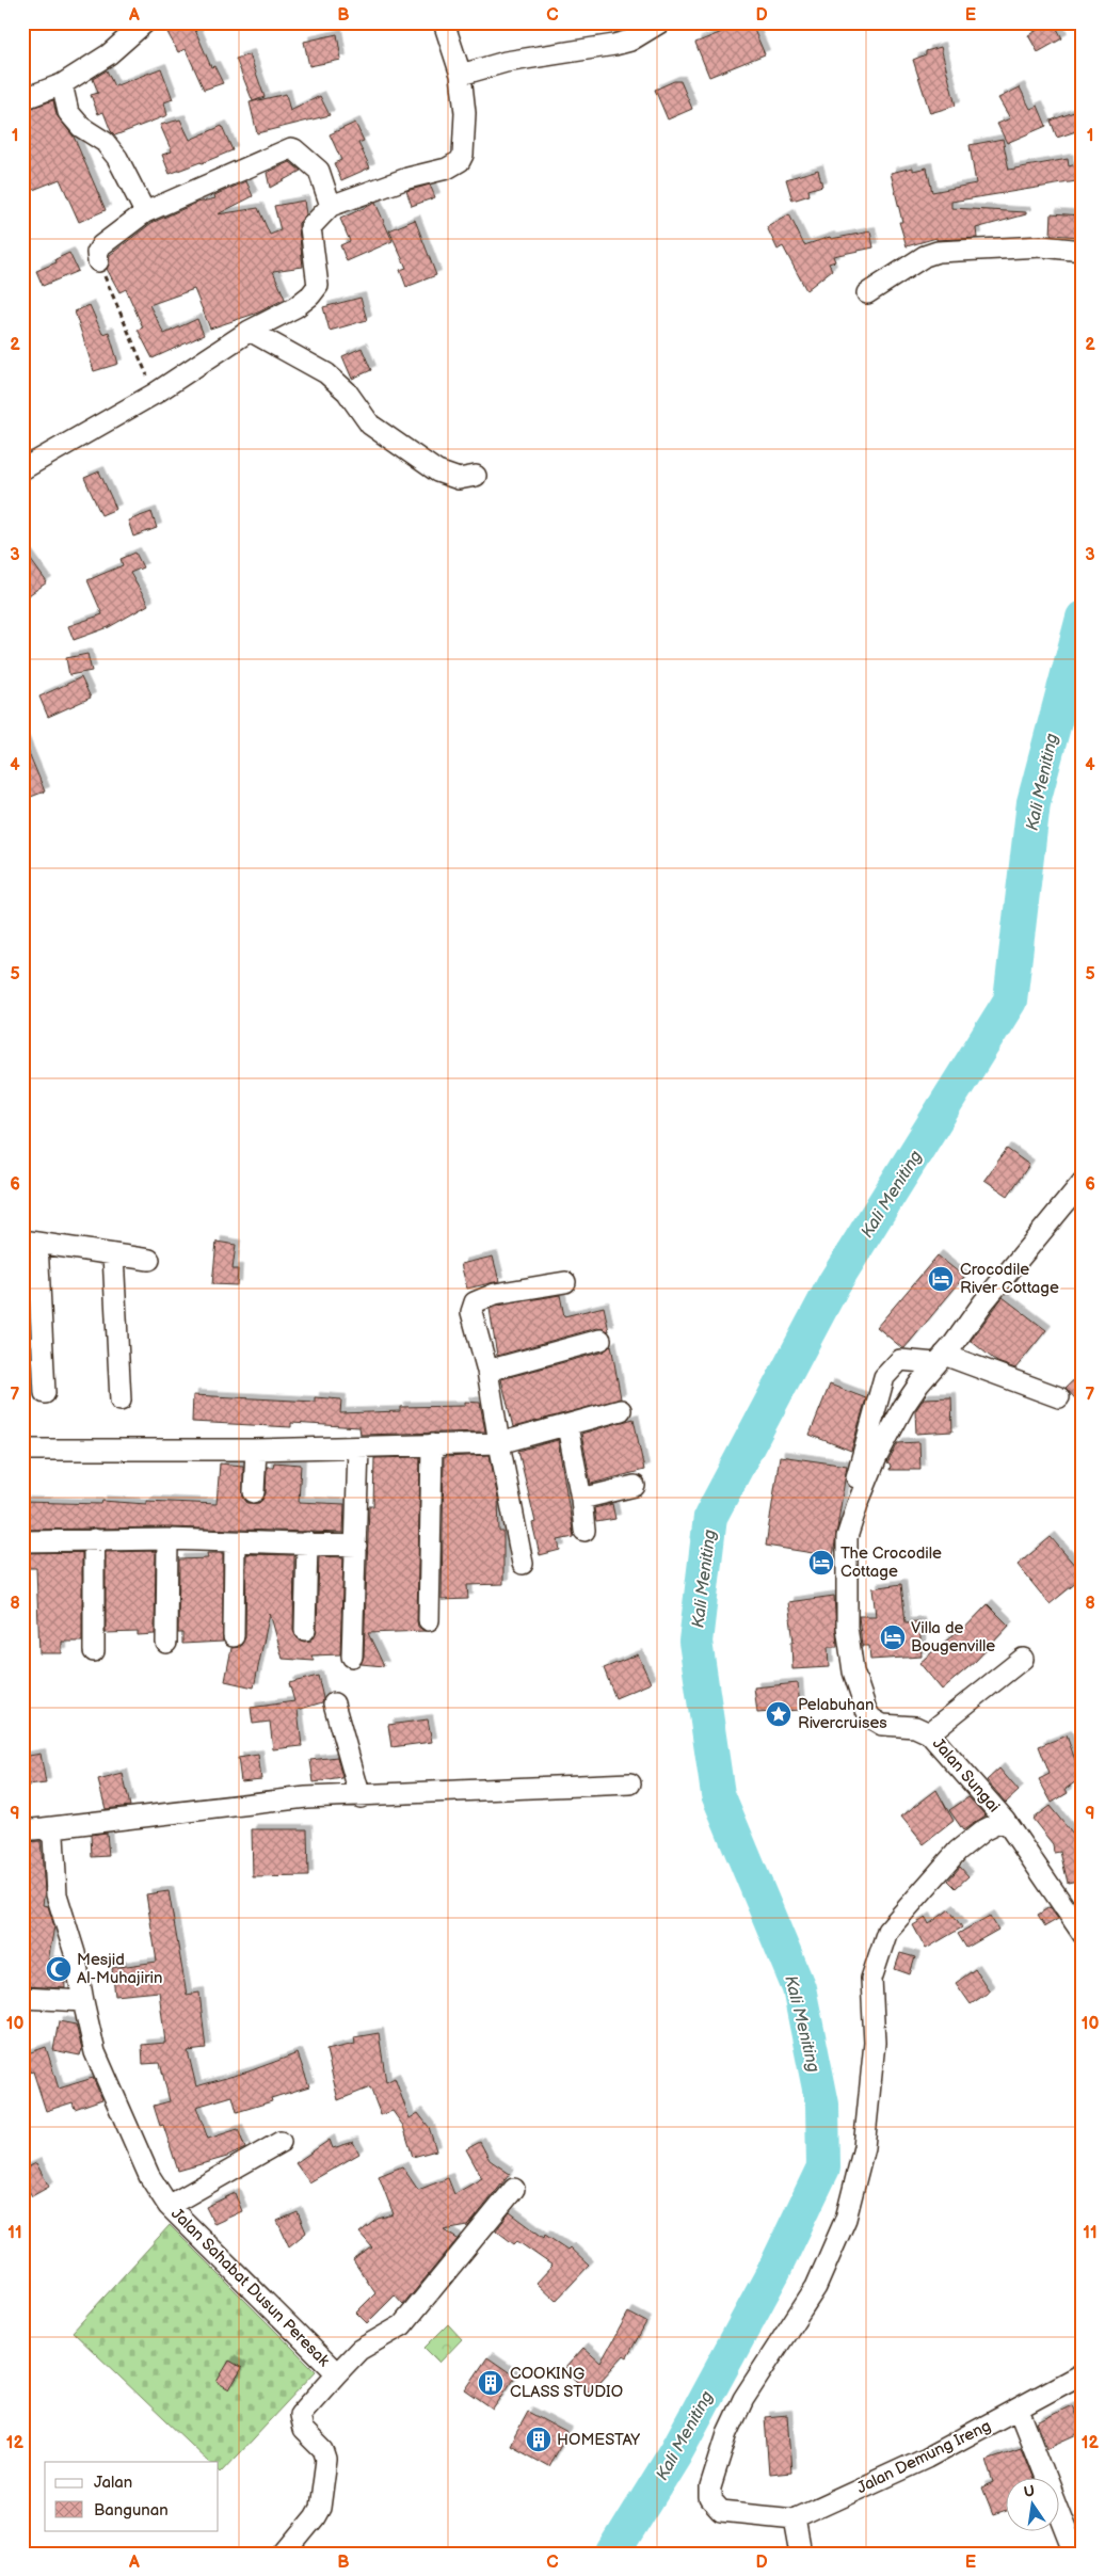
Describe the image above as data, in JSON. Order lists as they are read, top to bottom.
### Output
{
  "streets": {
    "street": ["Jalan Sungai", "Jalan Sahabat Dusun Peresak", "Jalan Demung Ireng"]
  },
  "water": ["Kali Meniting"],
  "places": {
    "hotel": ["Crocodile River Cottage", "The Crocodile Cottage", "Villa de Bougenville"],
    "place": ["Pelabuhan Rivercruises"],
    "mosque": ["Mesjid Al-Muhajirin"],
    "building": ["COOKING CLASS STUDIO", "HOMESTAY"]
  },
  "legend": ["Jalan", "Bangunan"],
  "north": "top",
  "grid": {
    "columns": [
      "A",
      "B",
      "C",
      "D",
      "E"
    ],
    "rows": [
      "1",
      "2",
      "3",
      "4",
      "5",
      "6",
      "7",
      "8",
      "9",
      "10",
      "11",
      "12"
    ]
  }
}
